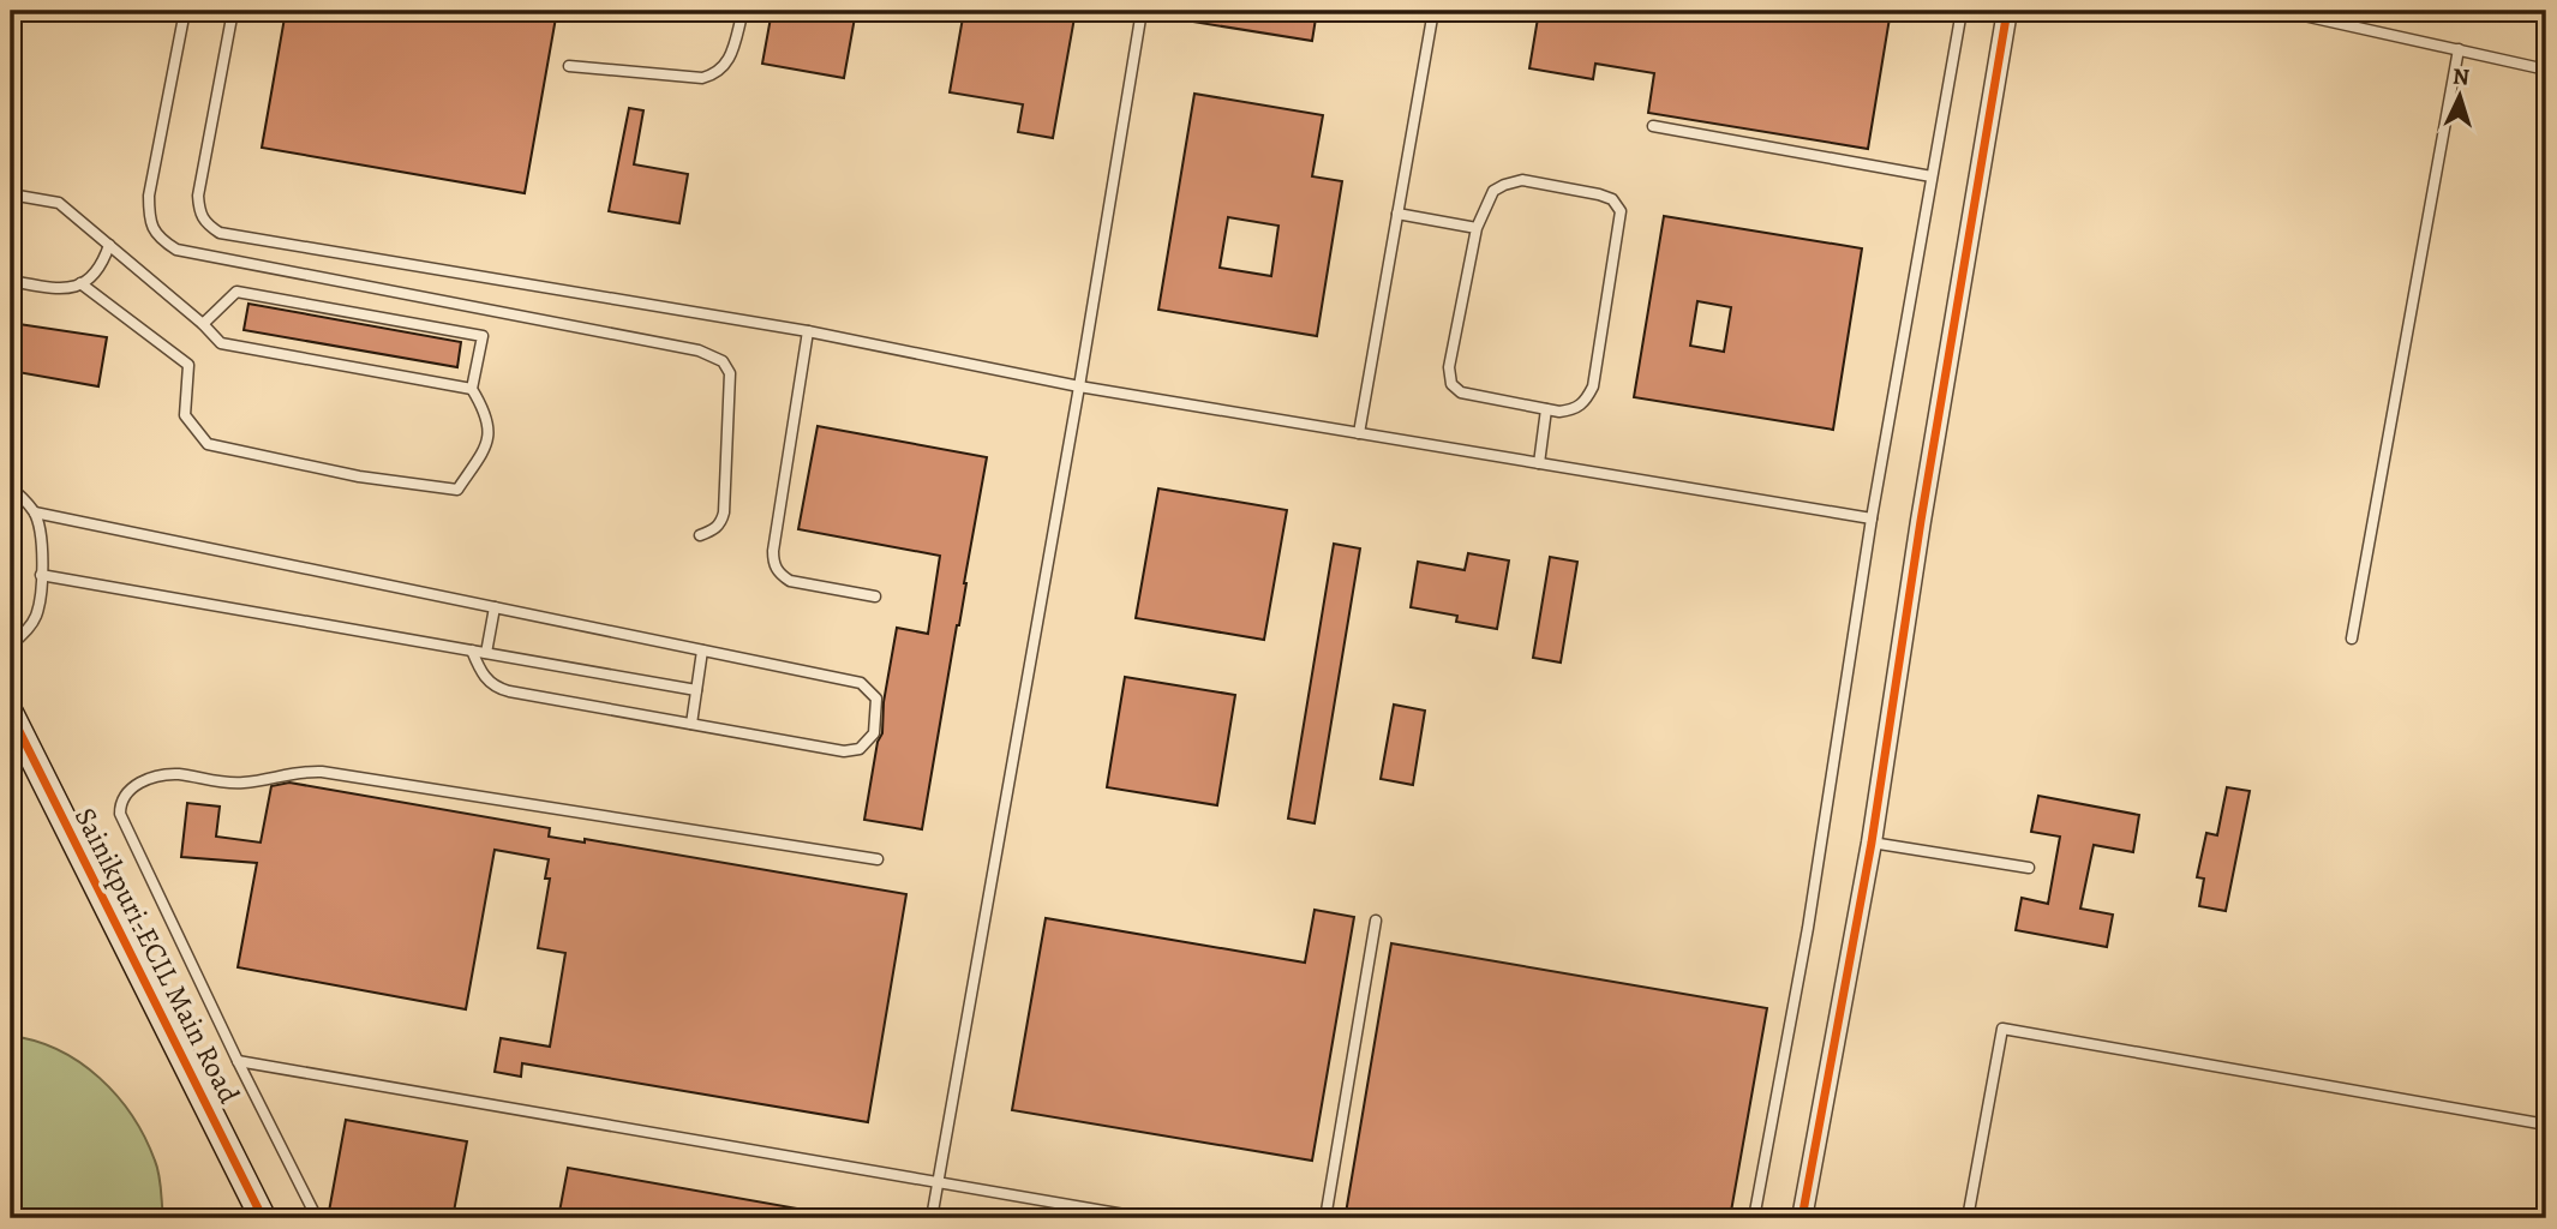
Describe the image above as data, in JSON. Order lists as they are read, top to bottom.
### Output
{
  "streets": {
    "street": ["Sainikpuri-ECIL Main Road"]
  },
  "north": "top"
}
